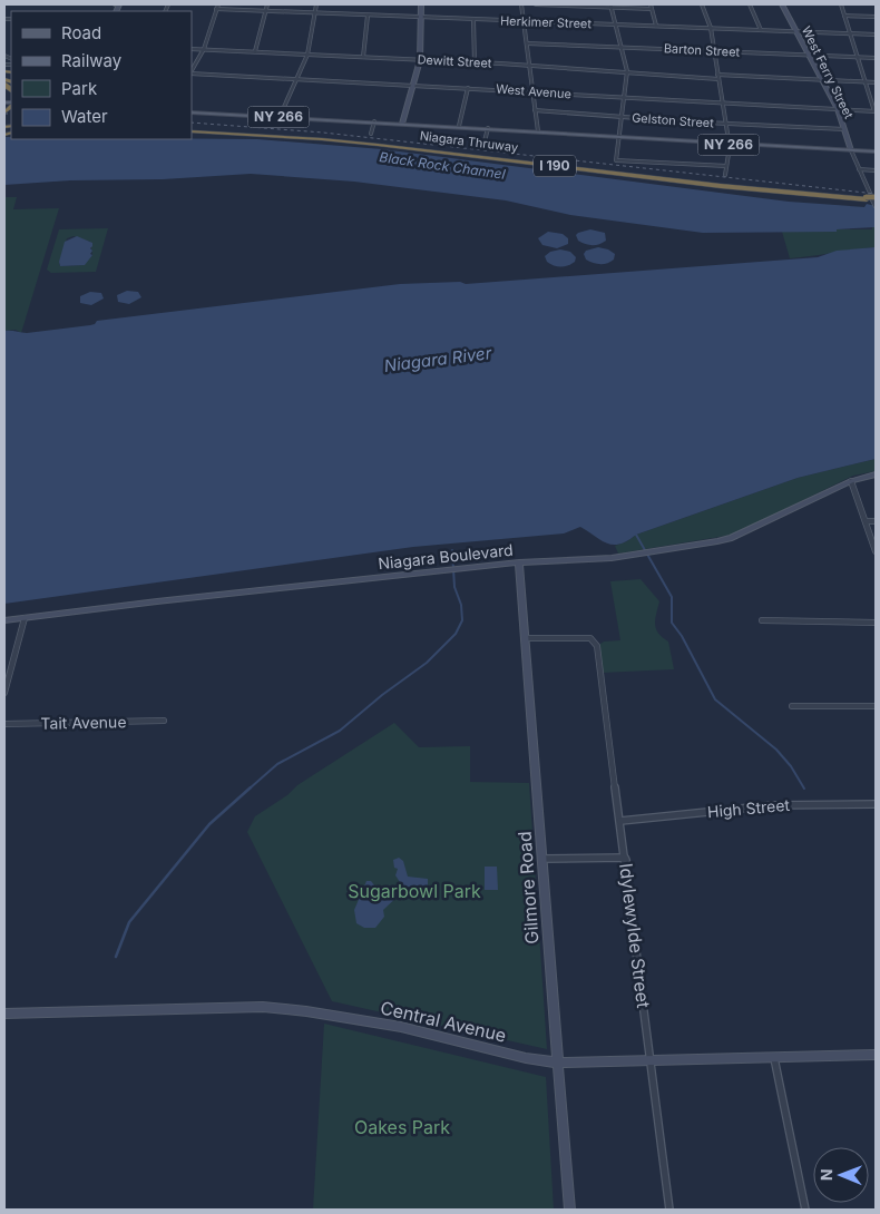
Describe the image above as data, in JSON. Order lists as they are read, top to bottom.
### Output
{
  "streets": {
    "highway": ["Niagara Thruway", "I 190"],
    "main road": [
      "West Ferry Street",
      "NY 266",
      "Niagara Boulevard",
      "Gilmore Road",
      "Central Avenue"
    ],
    "street": [
      "Herkimer Street",
      "Barton Street",
      "Dewitt Street",
      "West Avenue",
      "Gelston Street",
      "Tait Avenue",
      "High Street",
      "Idylewylde Street"
    ]
  },
  "crossings": [
    ["Herkimer Street", "West Ferry Street"],
    ["Barton Street", "West Ferry Street"],
    ["Dewitt Street", "West Ferry Street"],
    ["West Ferry Street", "West Avenue"],
    ["West Ferry Street", "NY 266"],
    ["West Ferry Street", "Gelston Street"],
    ["Niagara Boulevard", "Gilmore Road"],
    ["High Street", "Idylewylde Street"],
    ["Gilmore Road", "Idylewylde Street"],
    ["Gilmore Road", "Central Avenue"],
    ["Idylewylde Street", "Central Avenue"]
  ],
  "water": ["Black Rock Channel", "Niagara River"],
  "parks": ["Sugarbowl Park", "Oakes Park"],
  "legend": [
    "Road",
    "Railway",
    "Park",
    "Water"
  ],
  "north": "left"
}
